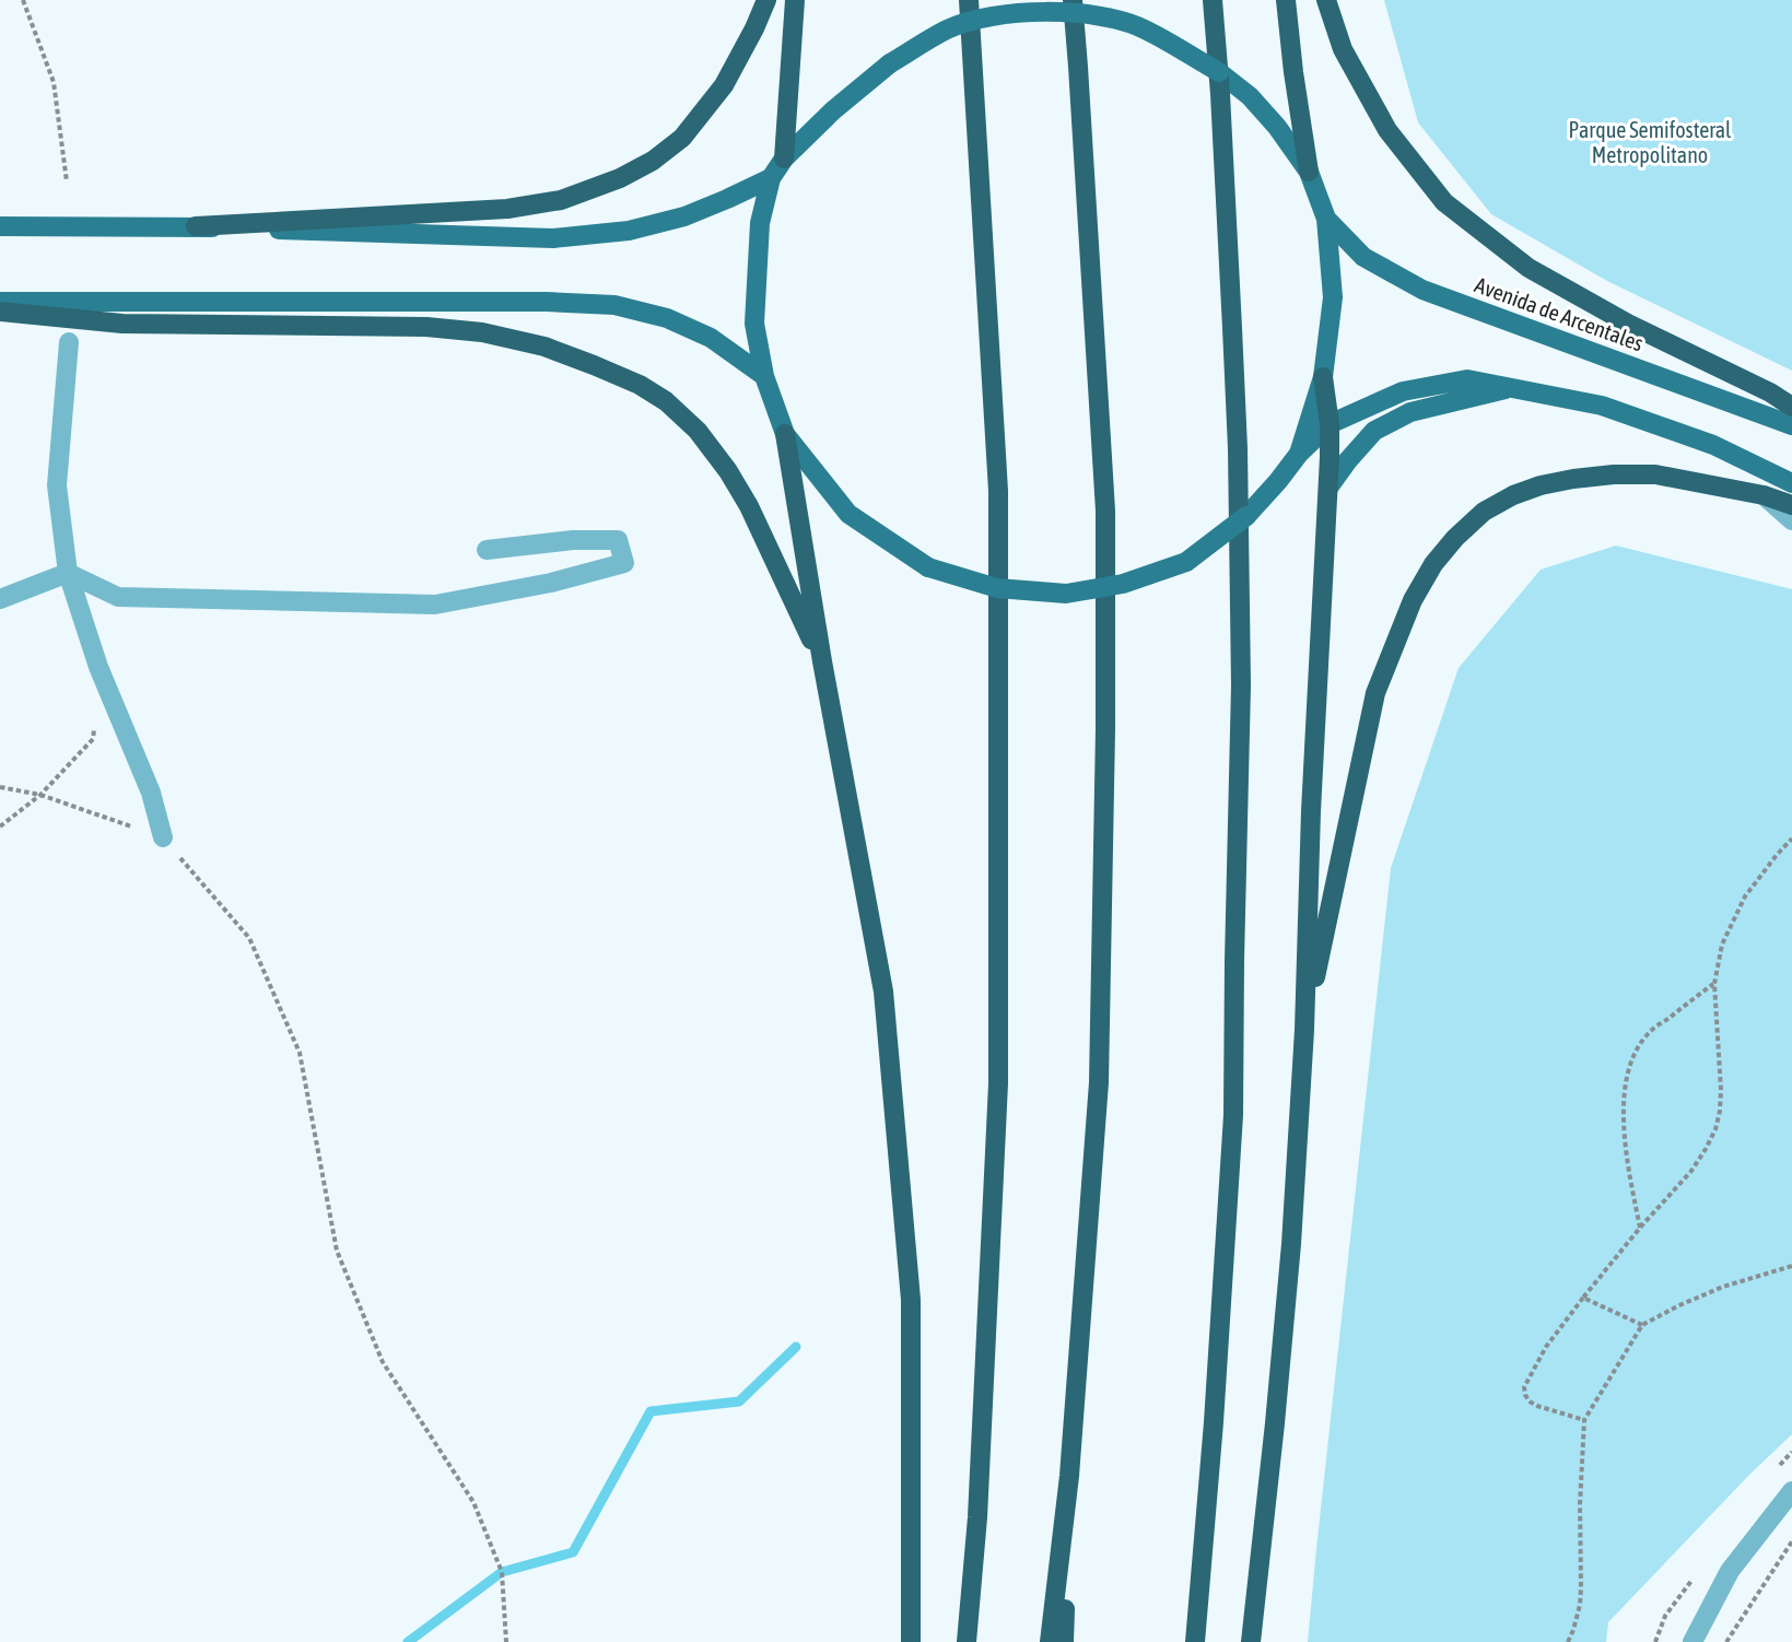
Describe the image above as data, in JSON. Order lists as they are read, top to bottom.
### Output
{
  "streets": {
    "main road": ["Avenida de Arcentales"]
  },
  "parks": ["Parque Semifosteral Metropolitano"]
}
